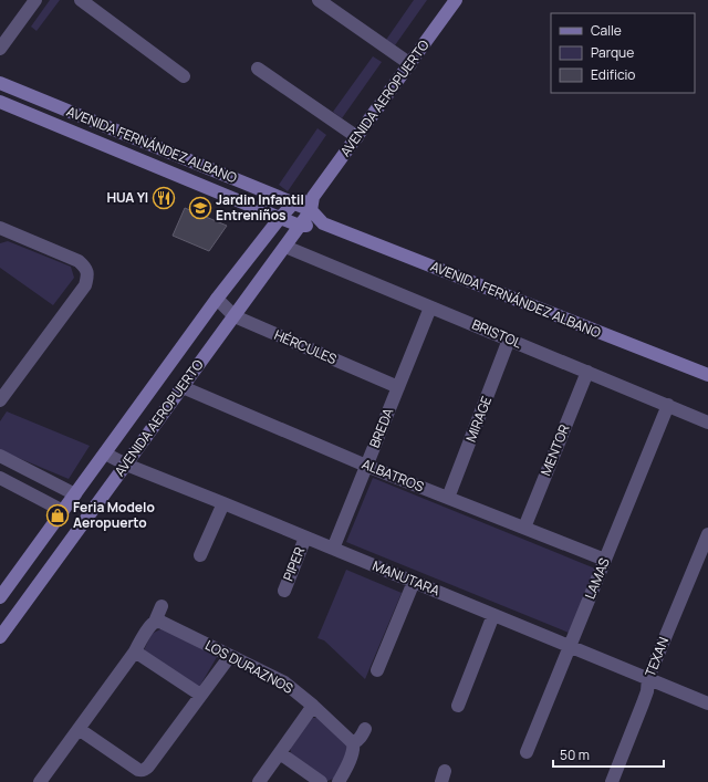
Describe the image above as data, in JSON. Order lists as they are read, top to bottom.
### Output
{
  "streets": {
    "street": [
      "AVENIDA AEROPUERTO",
      "AVENIDA FERNÁNDEZ ALBANO",
      "BRISTOL",
      "HÉRCULES",
      "MIRAGE",
      "BREDA",
      "MENTOR",
      "ALBATROS",
      "PIPER",
      "MANUTARA",
      "LAMAS",
      "TEXAN",
      "LOS DURAZNOS"
    ]
  },
  "crossings": [
    ["AVENIDA AEROPUERTO", "AVENIDA FERNÁNDEZ ALBANO"],
    ["AVENIDA AEROPUERTO", "BRISTOL"],
    ["AVENIDA AEROPUERTO", "HÉRCULES"],
    ["AVENIDA AEROPUERTO", "ALBATROS"],
    ["AVENIDA AEROPUERTO", "MANUTARA"],
    ["BRISTOL", "MIRAGE"],
    ["BRISTOL", "BREDA"],
    ["BRISTOL", "MENTOR"],
    ["BRISTOL", "LAMAS"],
    ["HÉRCULES", "BREDA"],
    ["MIRAGE", "ALBATROS"],
    ["BREDA", "ALBATROS"],
    ["BREDA", "MANUTARA"],
    ["MENTOR", "ALBATROS"],
    ["ALBATROS", "LAMAS"],
    ["PIPER", "MANUTARA"],
    ["MANUTARA", "LAMAS"],
    ["MANUTARA", "TEXAN"]
  ],
  "places": {
    "restaurant": ["HUA YI"],
    "school or university": ["Jardin Infantil Entreniños"],
    "shop": ["Feria Modelo Aeropuerto"]
  },
  "legend": ["Calle", "Parque", "Edificio"],
  "scale_bar": "50 m"
}
